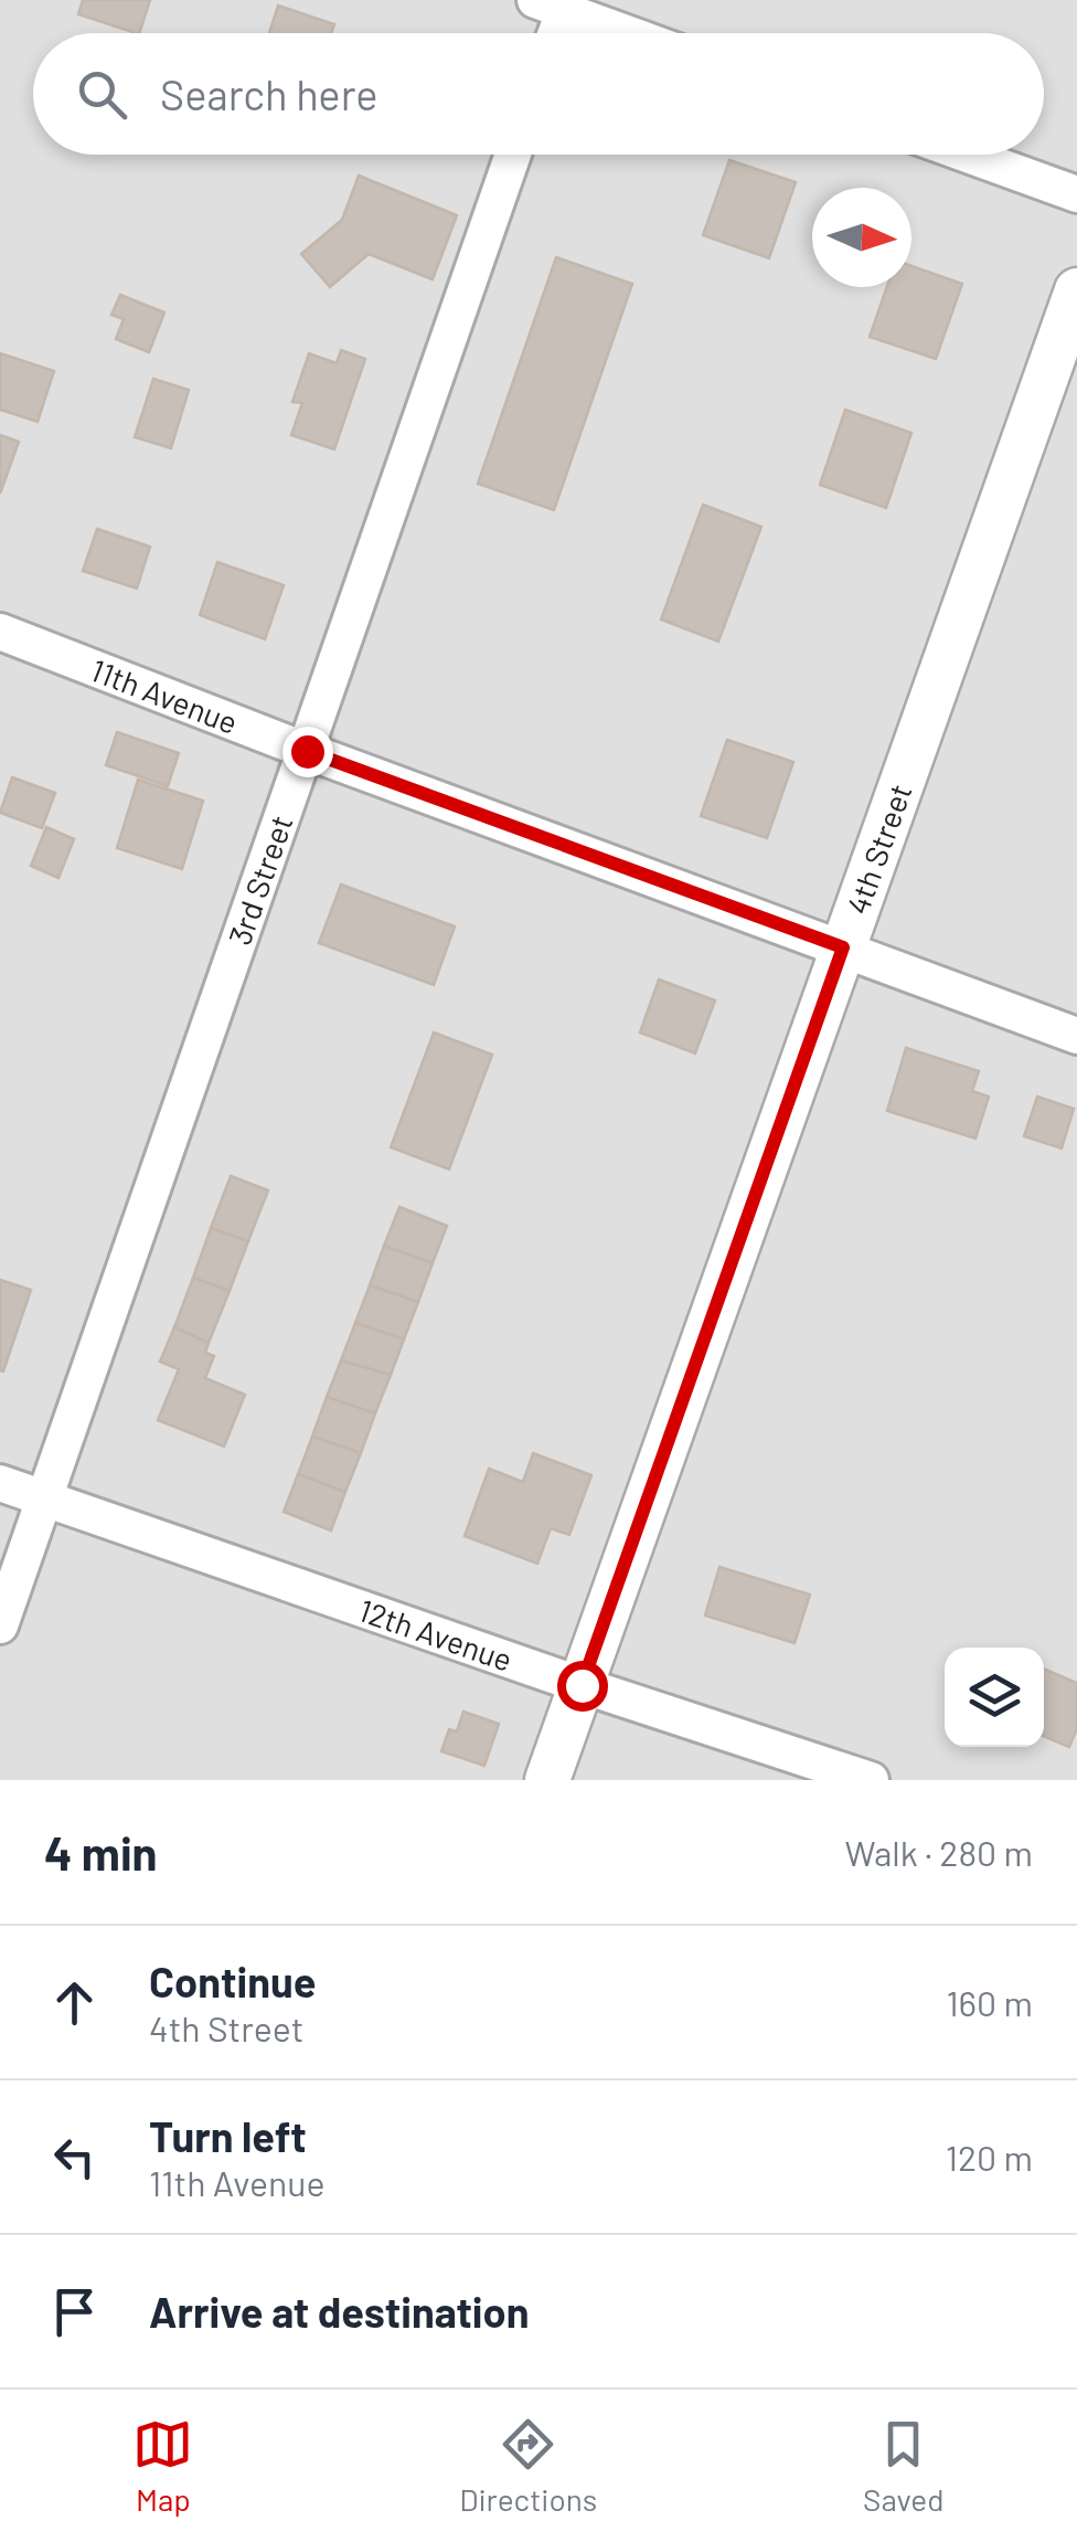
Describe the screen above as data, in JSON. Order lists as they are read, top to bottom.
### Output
{
  "streets": {
    "street": [
      "11th Avenue",
      "4th Street",
      "3rd Street",
      "12th Avenue"
    ]
  },
  "crossings": [
    ["11th Avenue", "4th Street"],
    ["11th Avenue", "3rd Street"],
    ["4th Street", "12th Avenue"],
    ["3rd Street", "12th Avenue"]
  ],
  "north": "right",
  "page": {
    "search": "Search here",
    "heading": ["4 min", "Walk · 280 m"],
    "list": [
      ["Continue", "4th Street", "160 m"],
      ["Turn left", "11th Avenue", "120 m"],
      "Arrive at destination"
    ],
    "nav": ["Map", "Directions", "Saved"]
  }
}
